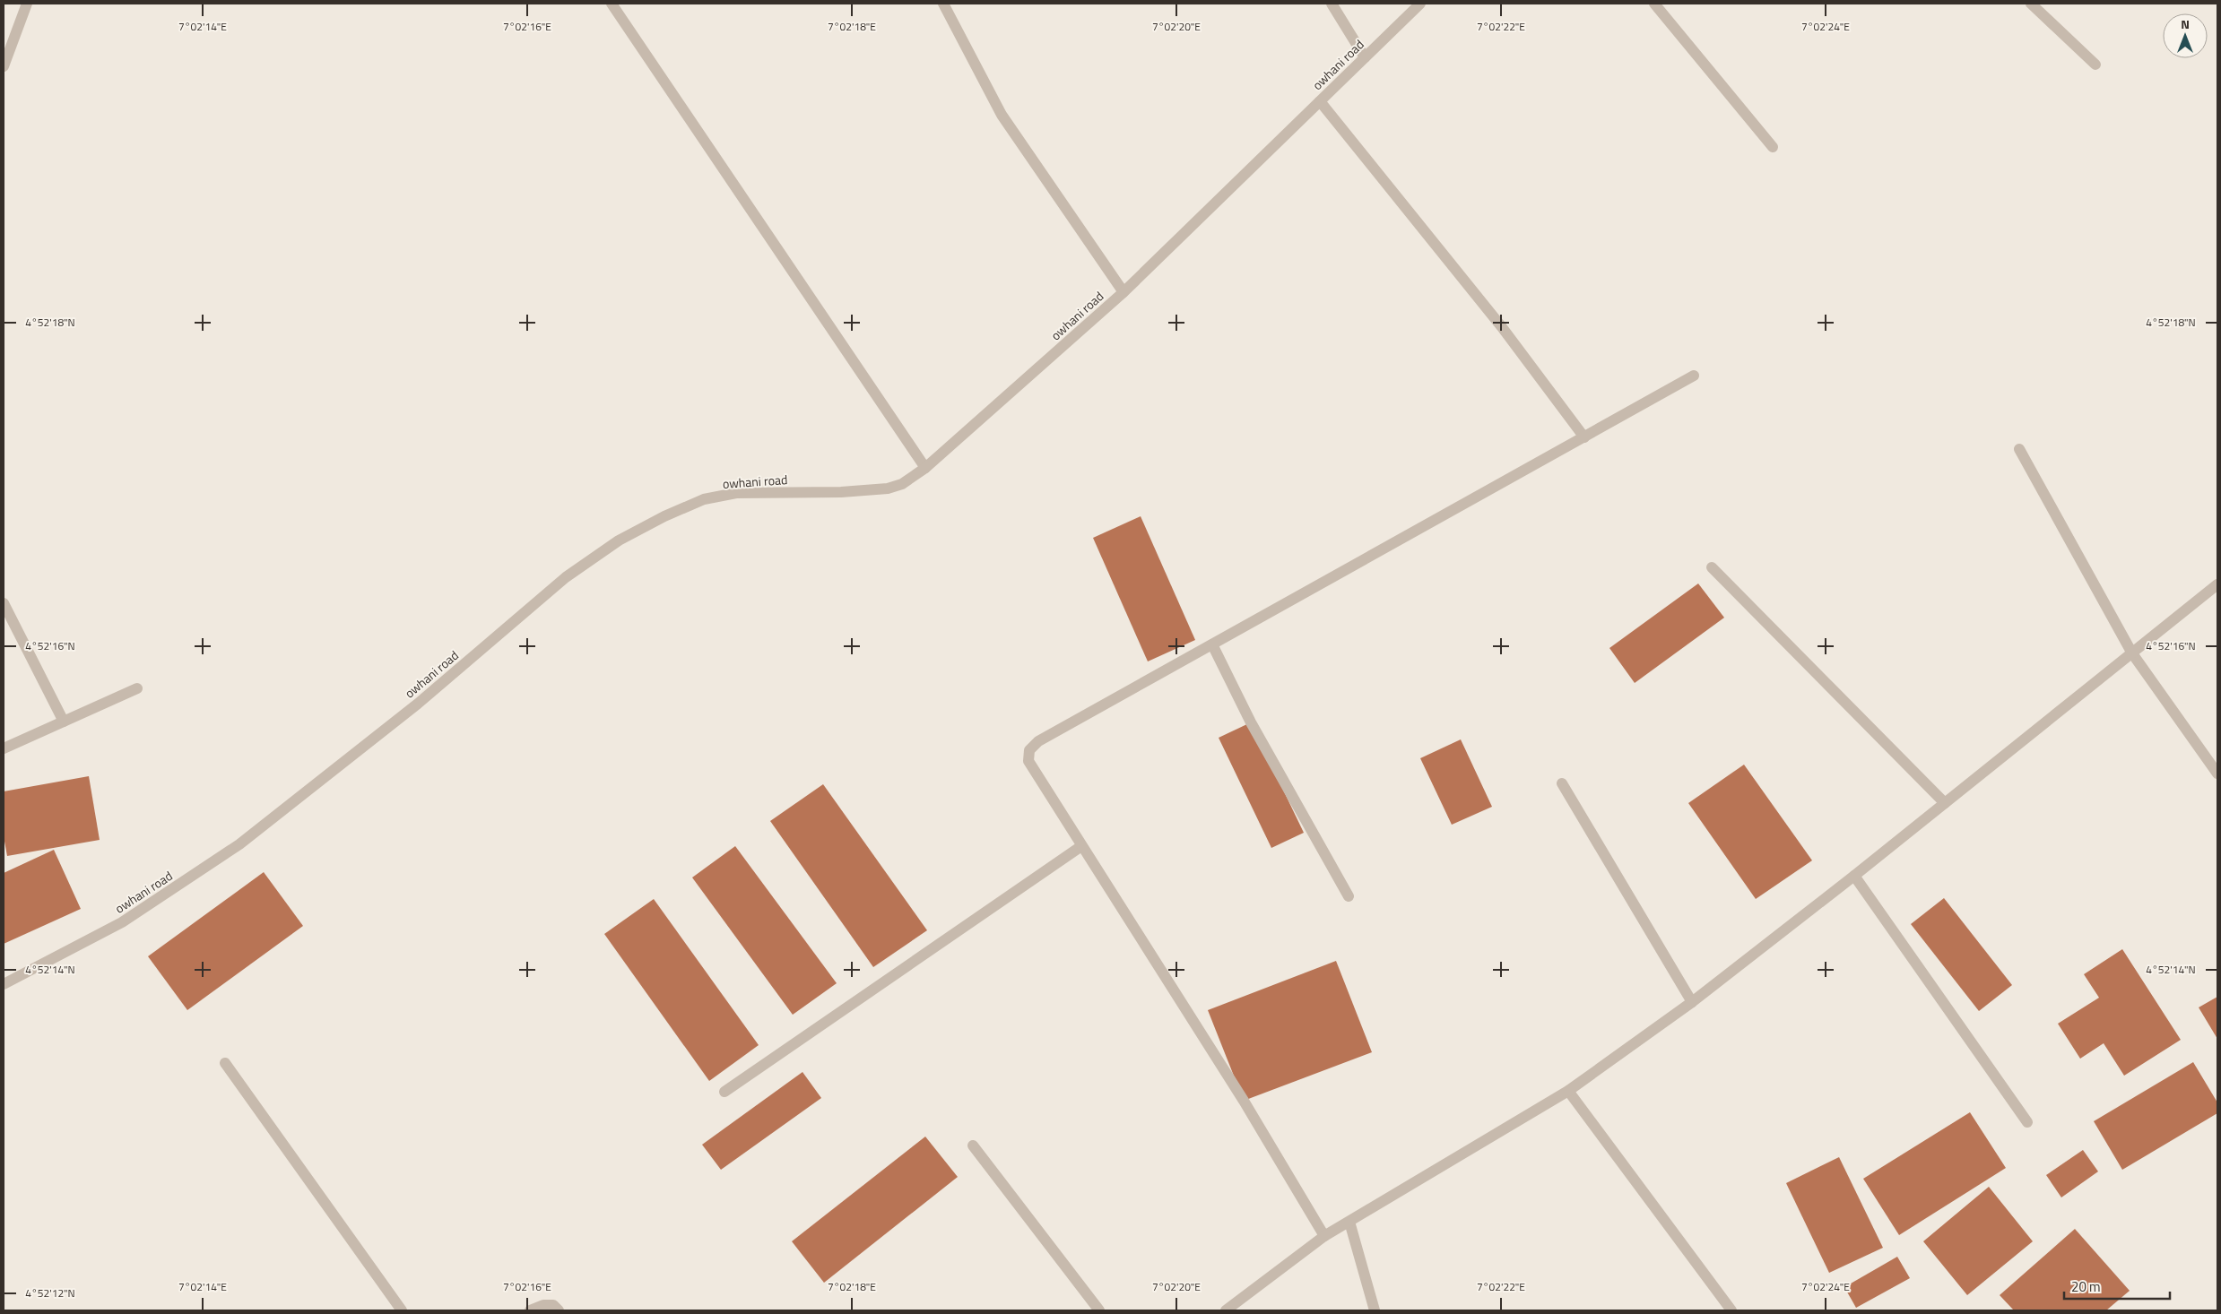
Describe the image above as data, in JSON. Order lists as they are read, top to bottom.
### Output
{
  "streets": {
    "street": ["owhani road"]
  },
  "scale_bar": "20 m",
  "north": "top",
  "coordinates": [
    "7°02'14\"E",
    "7°02'16\"E",
    "7°02'18\"E",
    "7°02'20\"E",
    "7°02'22\"E",
    "7°02'24\"E",
    "4°52'18\"N",
    "4°52'16\"N",
    "4°52'14\"N",
    "4°52'12\"N"
  ]
}
